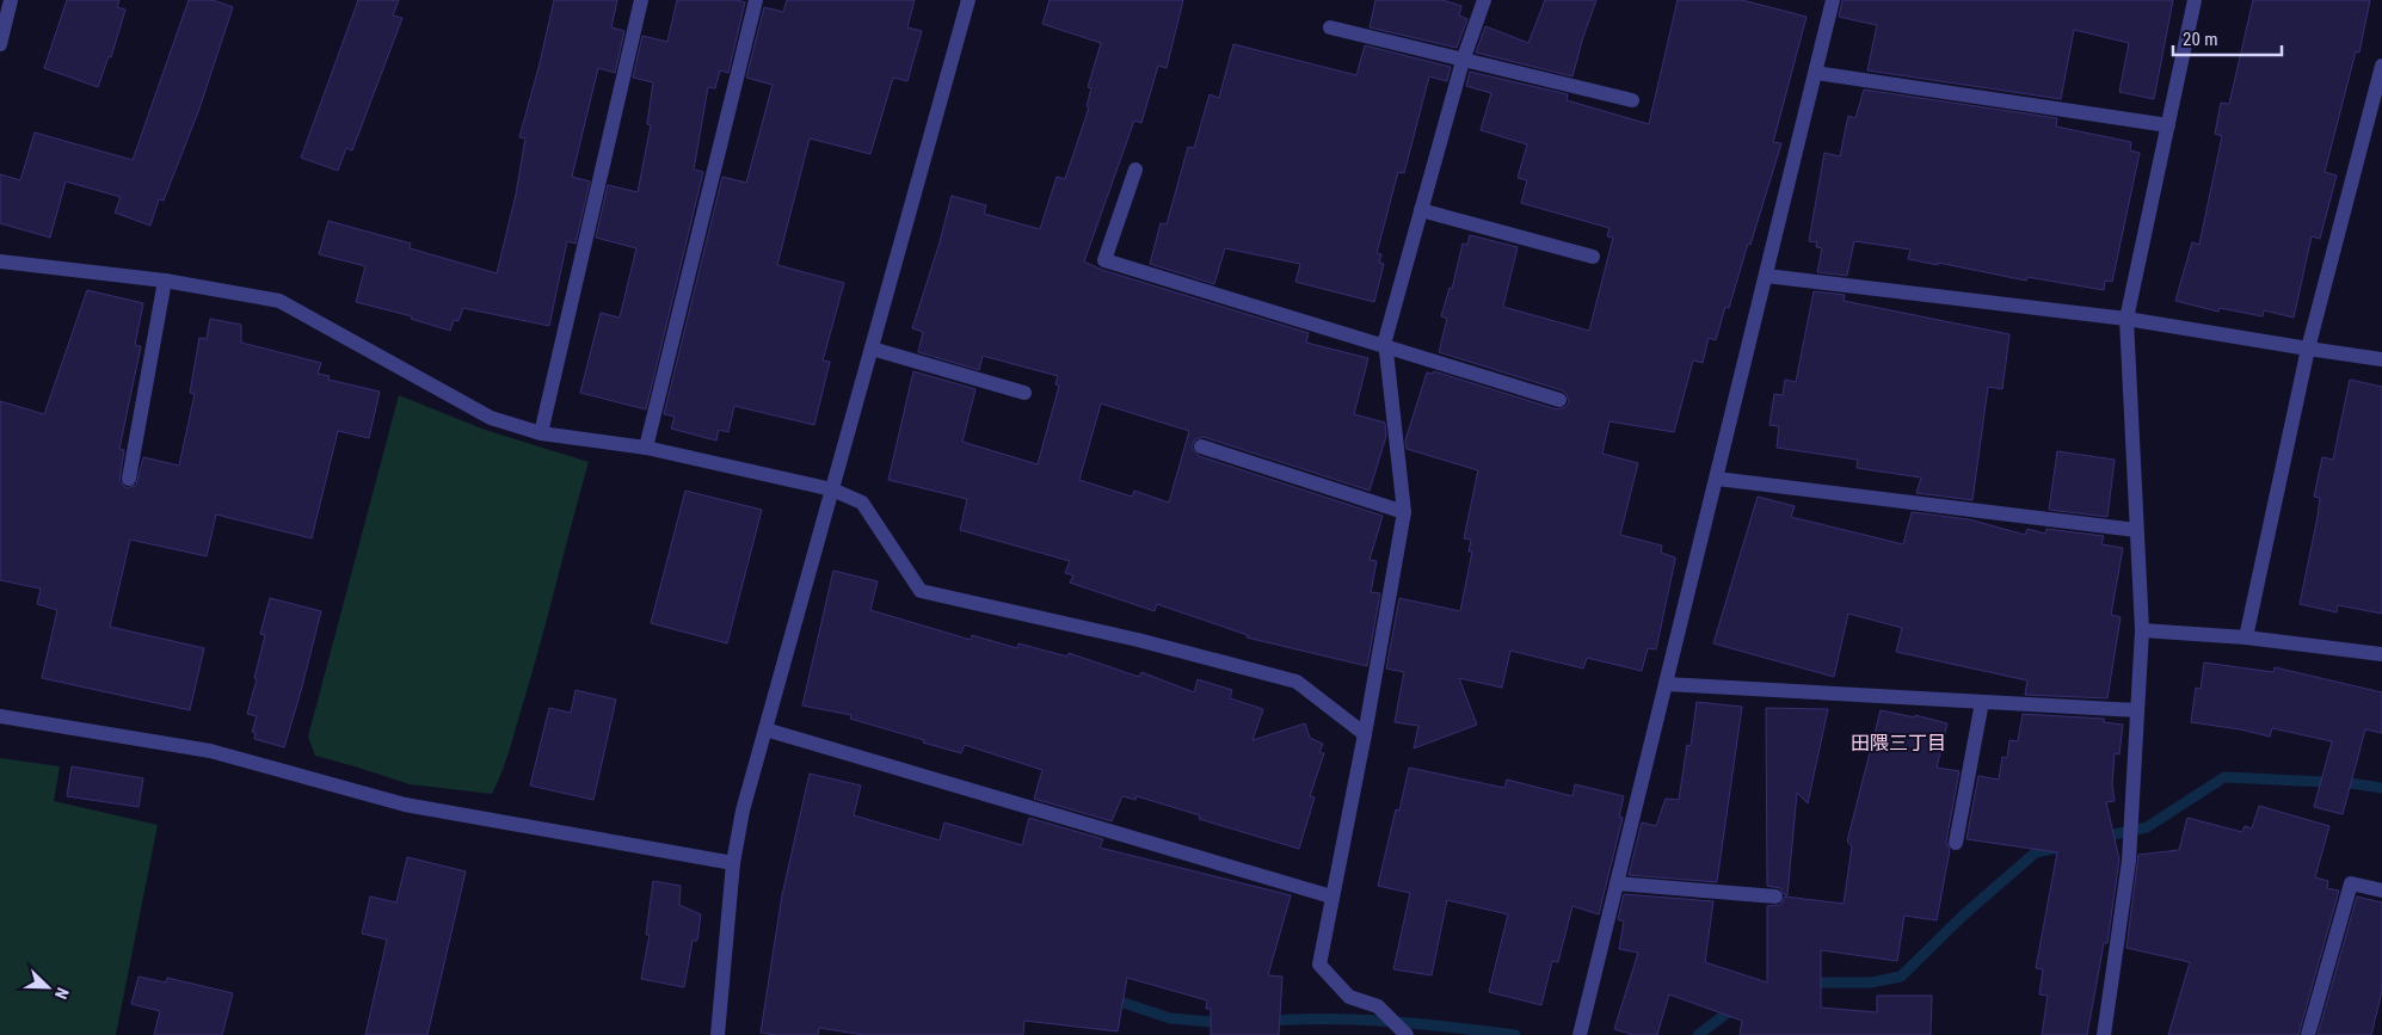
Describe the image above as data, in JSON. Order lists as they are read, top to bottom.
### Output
{
  "districts": ["田隈三丁目"],
  "scale_bar": "20 m",
  "north": "bottom right"
}
